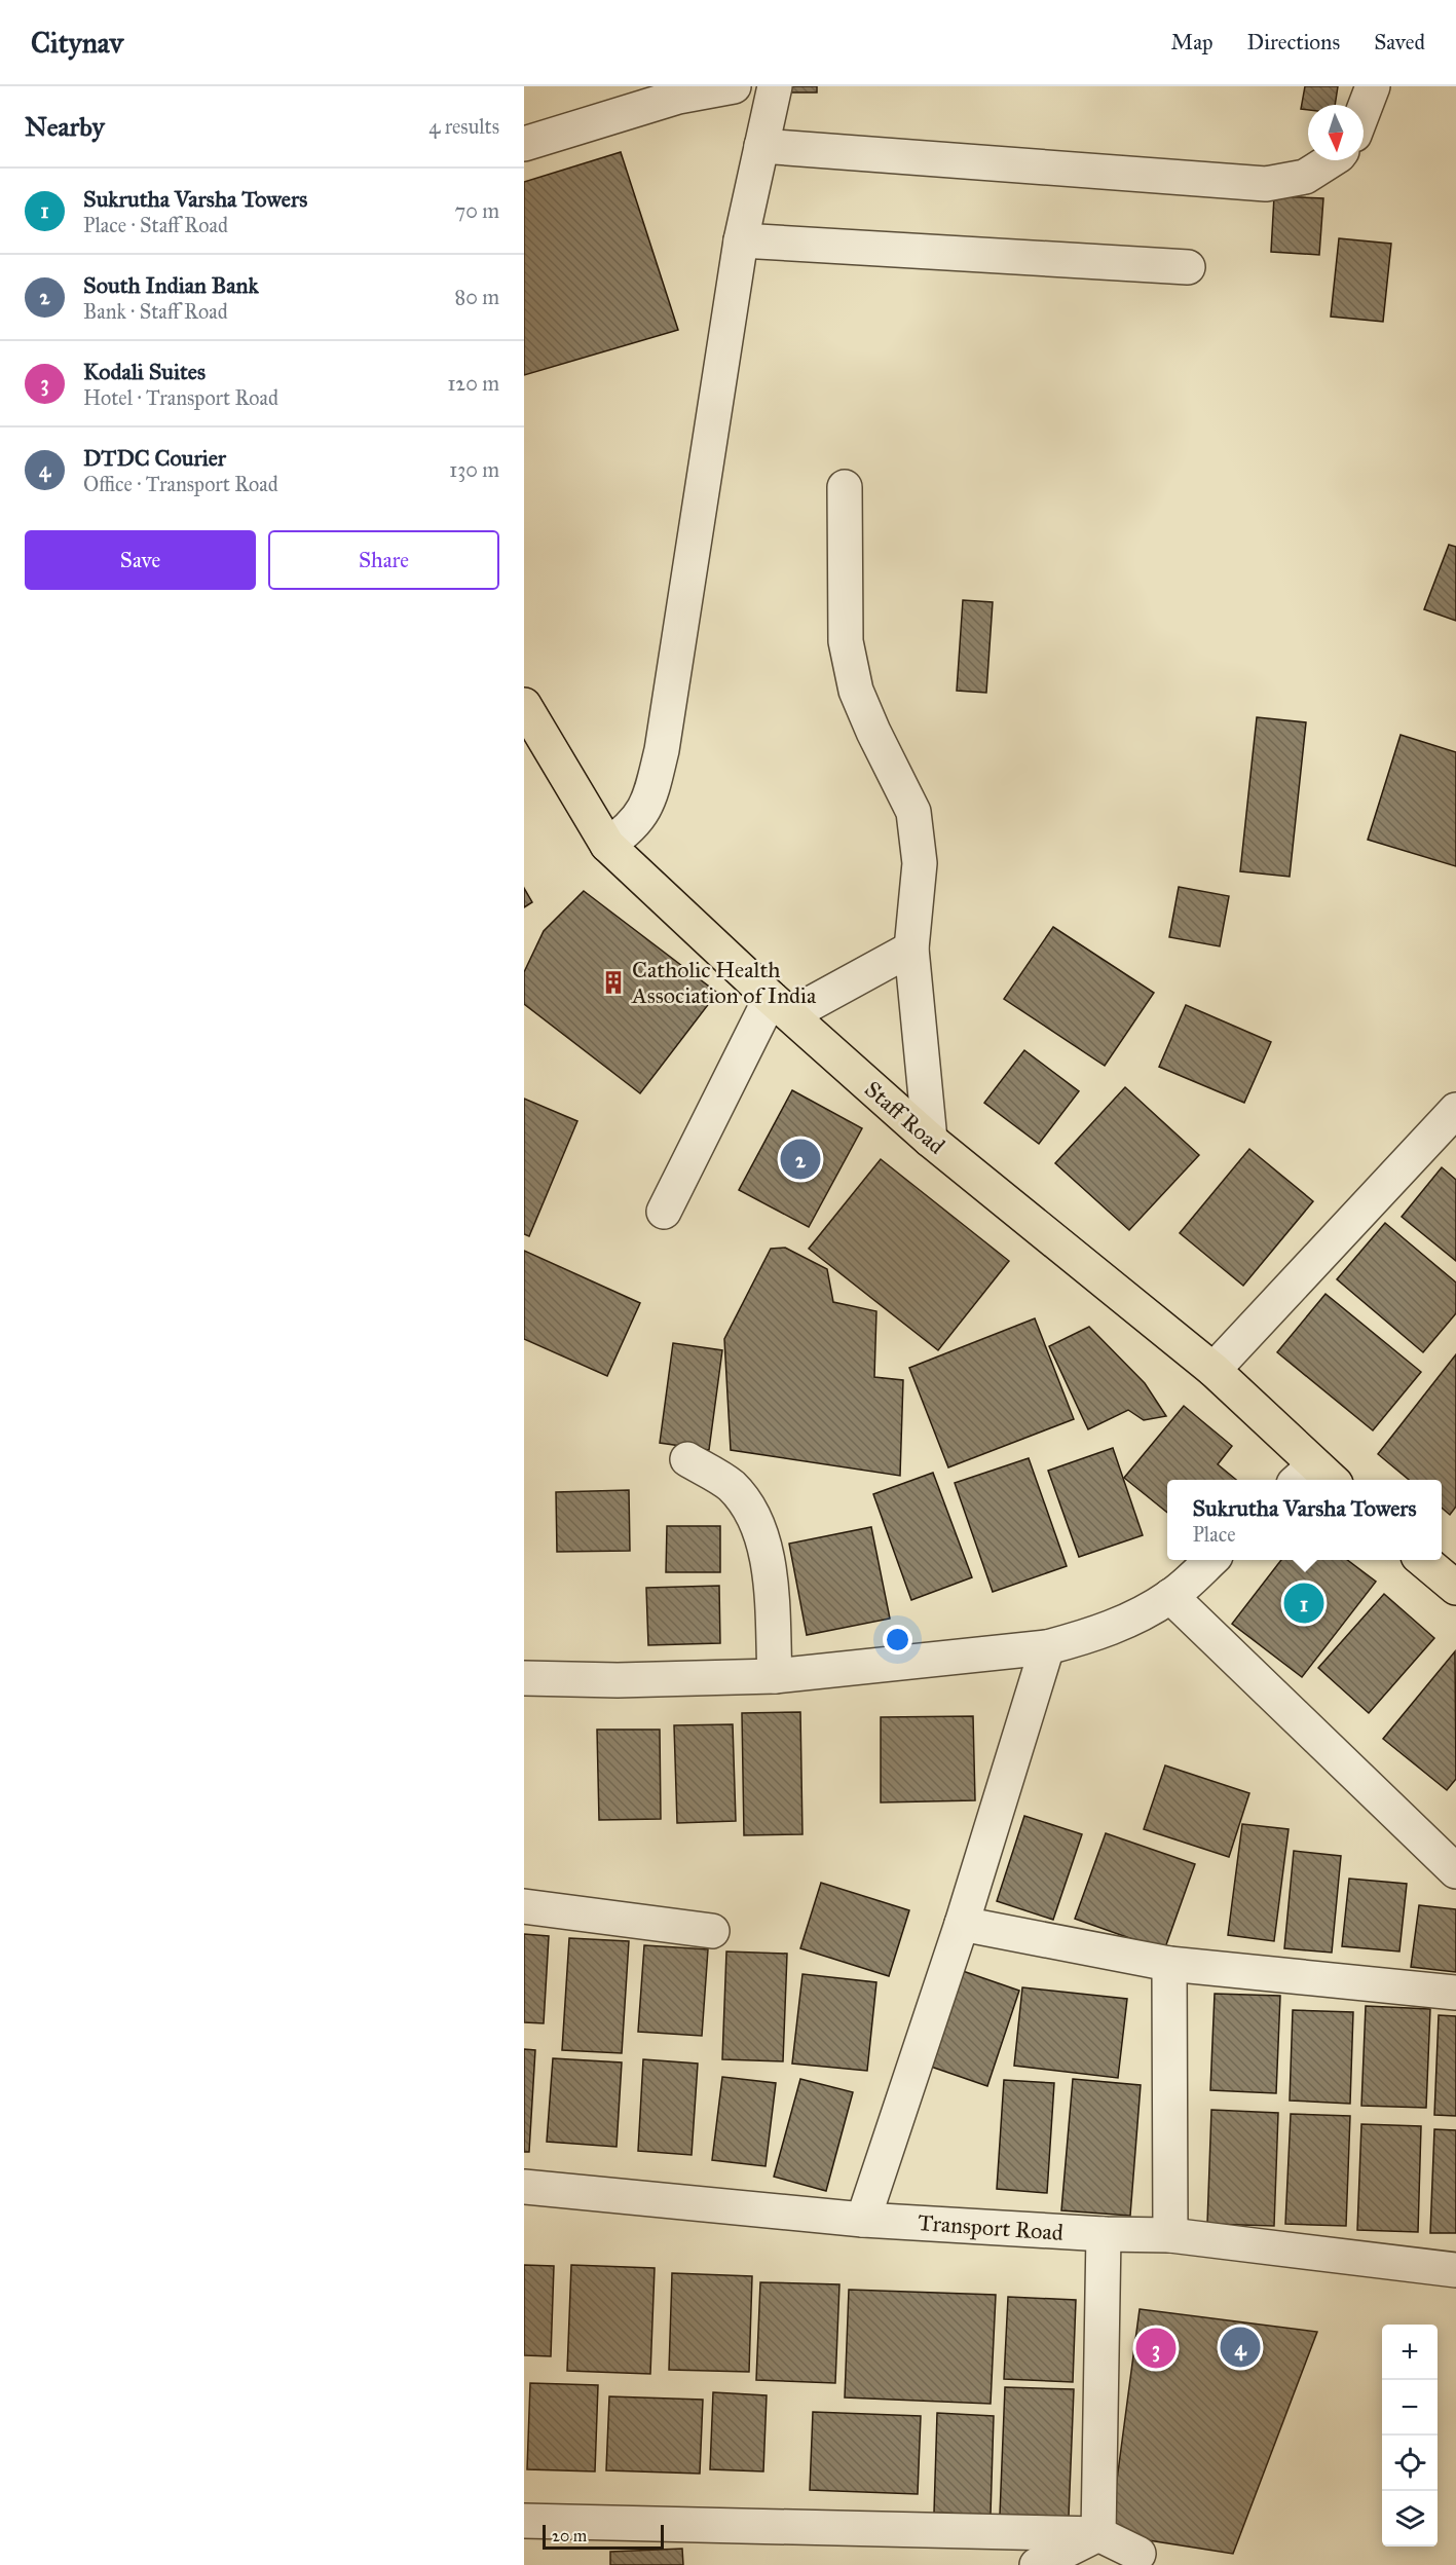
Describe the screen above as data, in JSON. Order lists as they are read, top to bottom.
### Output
{
  "streets": {
    "main road": ["Staff Road"],
    "street": ["Transport Road"]
  },
  "places": {
    "building": ["Catholic Health Association of India"]
  },
  "scale_bar": "20 m",
  "north": "bottom",
  "page": {
    "header": "Citynav",
    "nav": ["Map", "Directions", "Saved"],
    "heading": ["Nearby", "4 results"],
    "list": [
      {
        "mark": "1",
        "name": "Sukrutha Varsha Towers",
        "note": "Place · Staff Road",
        "value": "70 m"
      },
      {
        "mark": "2",
        "name": "South Indian Bank",
        "note": "Bank · Staff Road",
        "value": "80 m"
      },
      {
        "mark": "3",
        "name": "Kodali Suites",
        "note": "Hotel · Transport Road",
        "value": "120 m"
      },
      {
        "mark": "4",
        "name": "DTDC Courier",
        "note": "Office · Transport Road",
        "value": "130 m"
      }
    ],
    "buttons": ["Save", "Share"],
    "pins": [
      "2",
      "1",
      "4",
      "3"
    ],
    "popup": ["Sukrutha Varsha Towers", "Place"],
    "map_buttons": ["+", "−"],
    "scale": "20 m"
  }
}
